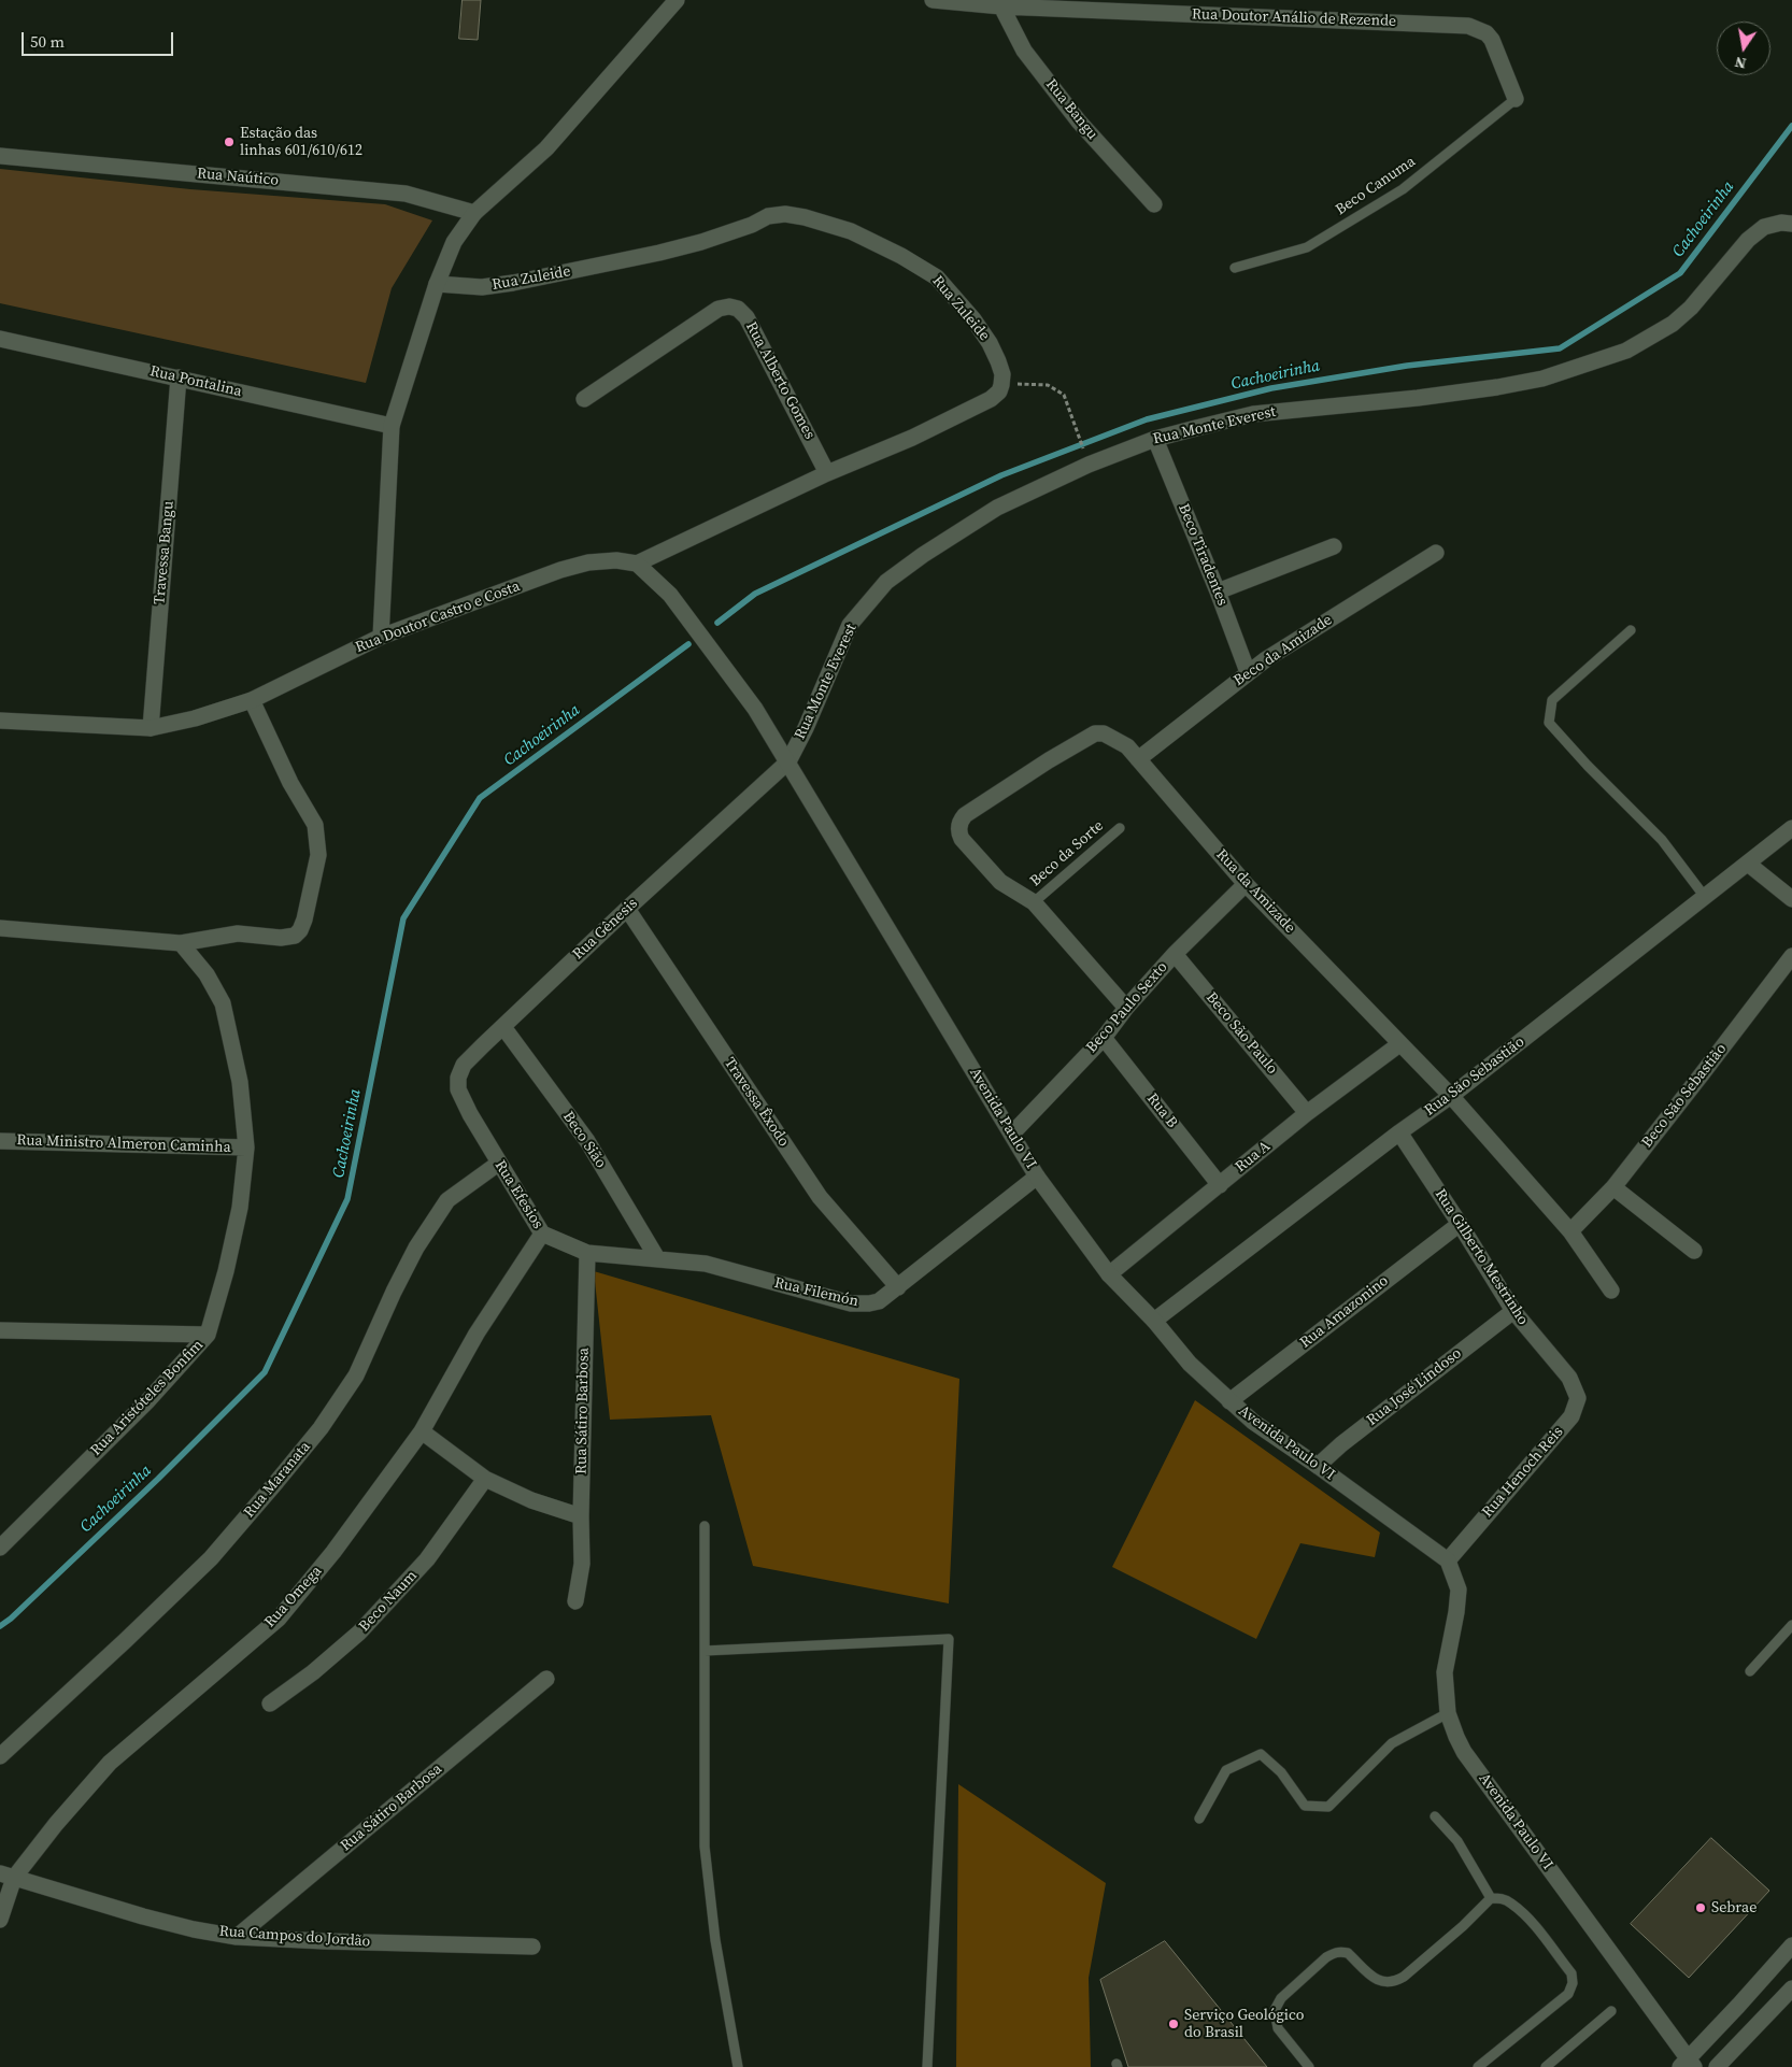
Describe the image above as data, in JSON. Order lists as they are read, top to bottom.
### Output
{
  "streets": {
    "street": [
      "Rua Doutor Análio de Rezende",
      "Rua Bangu",
      "Rua Naútico",
      "Rua Zuleide",
      "Rua Alberto Gomes",
      "Rua Pontalina",
      "Rua Monte Everest",
      "Travessa Bangu",
      "Beco Tiradentes",
      "Rua Doutor Castro e Costa",
      "Beco da Amizade",
      "Rua da Amizade",
      "Rua Gênesis",
      "Beco Paulo Sexto",
      "Beco São Paulo",
      "Rua São Sebastião",
      "Beco São Sebastião",
      "Travessa Êxodo",
      "Rua B",
      "Avenida Paulo VI",
      "Beco Sião",
      "Rua Ministro Almeron Caminha",
      "Rua A",
      "Rua Efesios",
      "Rua Gilberto Mestrinho",
      "Rua Filemón",
      "Rua Amazonino",
      "Rua José Lindoso",
      "Rua Aristóteles Bonfim",
      "Rua Sátiro Barbosa",
      "Rua Henoch Reis",
      "Rua Maranata",
      "Rua Omega",
      "Beco Naum",
      "Rua Campos do Jordão"
    ],
    "lane": ["Beco Canuma", "Beco da Sorte"]
  },
  "crossings": [
    ["Rua Doutor Análio de Rezende", "Rua Bangu"],
    ["Rua Doutor Análio de Rezende", "Beco Canuma"],
    ["Rua Pontalina", "Travessa Bangu"],
    ["Rua Monte Everest", "Beco Tiradentes"],
    ["Rua Monte Everest", "Rua Gênesis"],
    ["Rua Monte Everest", "Avenida Paulo VI"],
    ["Travessa Bangu", "Rua Doutor Castro e Costa"],
    ["Beco Tiradentes", "Beco da Amizade"],
    ["Beco da Amizade", "Rua da Amizade"],
    ["Beco da Sorte", "Rua da Amizade"],
    ["Rua da Amizade", "Beco Paulo Sexto"],
    ["Rua da Amizade", "Rua São Sebastião"],
    ["Rua da Amizade", "Rua A"],
    ["Rua Gênesis", "Travessa Êxodo"],
    ["Rua Gênesis", "Avenida Paulo VI"],
    ["Rua Gênesis", "Beco Sião"],
    ["Rua Gênesis", "Rua Efesios"],
    ["Beco Paulo Sexto", "Beco São Paulo"],
    ["Beco Paulo Sexto", "Rua B"],
    ["Beco Paulo Sexto", "Avenida Paulo VI"],
    ["Beco São Paulo", "Rua A"],
    ["Rua São Sebastião", "Avenida Paulo VI"],
    ["Rua São Sebastião", "Rua Gilberto Mestrinho"],
    ["Travessa Êxodo", "Rua Filemón"],
    ["Rua B", "Rua A"],
    ["Avenida Paulo VI", "Rua A"],
    ["Avenida Paulo VI", "Rua Filemón"],
    ["Avenida Paulo VI", "Rua Amazonino"],
    ["Avenida Paulo VI", "Rua José Lindoso"],
    ["Avenida Paulo VI", "Rua Henoch Reis"],
    ["Beco Sião", "Rua Filemón"],
    ["Rua Ministro Almeron Caminha", "Rua Aristóteles Bonfim"],
    ["Rua Efesios", "Rua Filemón"],
    ["Rua Efesios", "Rua Sátiro Barbosa"],
    ["Rua Efesios", "Rua Maranata"],
    ["Rua Efesios", "Rua Omega"],
    ["Rua Gilberto Mestrinho", "Rua Amazonino"],
    ["Rua Gilberto Mestrinho", "Rua José Lindoso"],
    ["Rua Gilberto Mestrinho", "Rua Henoch Reis"],
    ["Rua Filemón", "Rua Sátiro Barbosa"],
    ["Rua Sátiro Barbosa", "Rua Campos do Jordão"],
    ["Rua Omega", "Rua Campos do Jordão"]
  ],
  "water": ["Cachoeirinha"],
  "places": ["Estação das linhas 601/610/612", "Sebrae", "Serviço Geológico do Brasil"],
  "scale_bar": "50 m",
  "north": "bottom"
}
